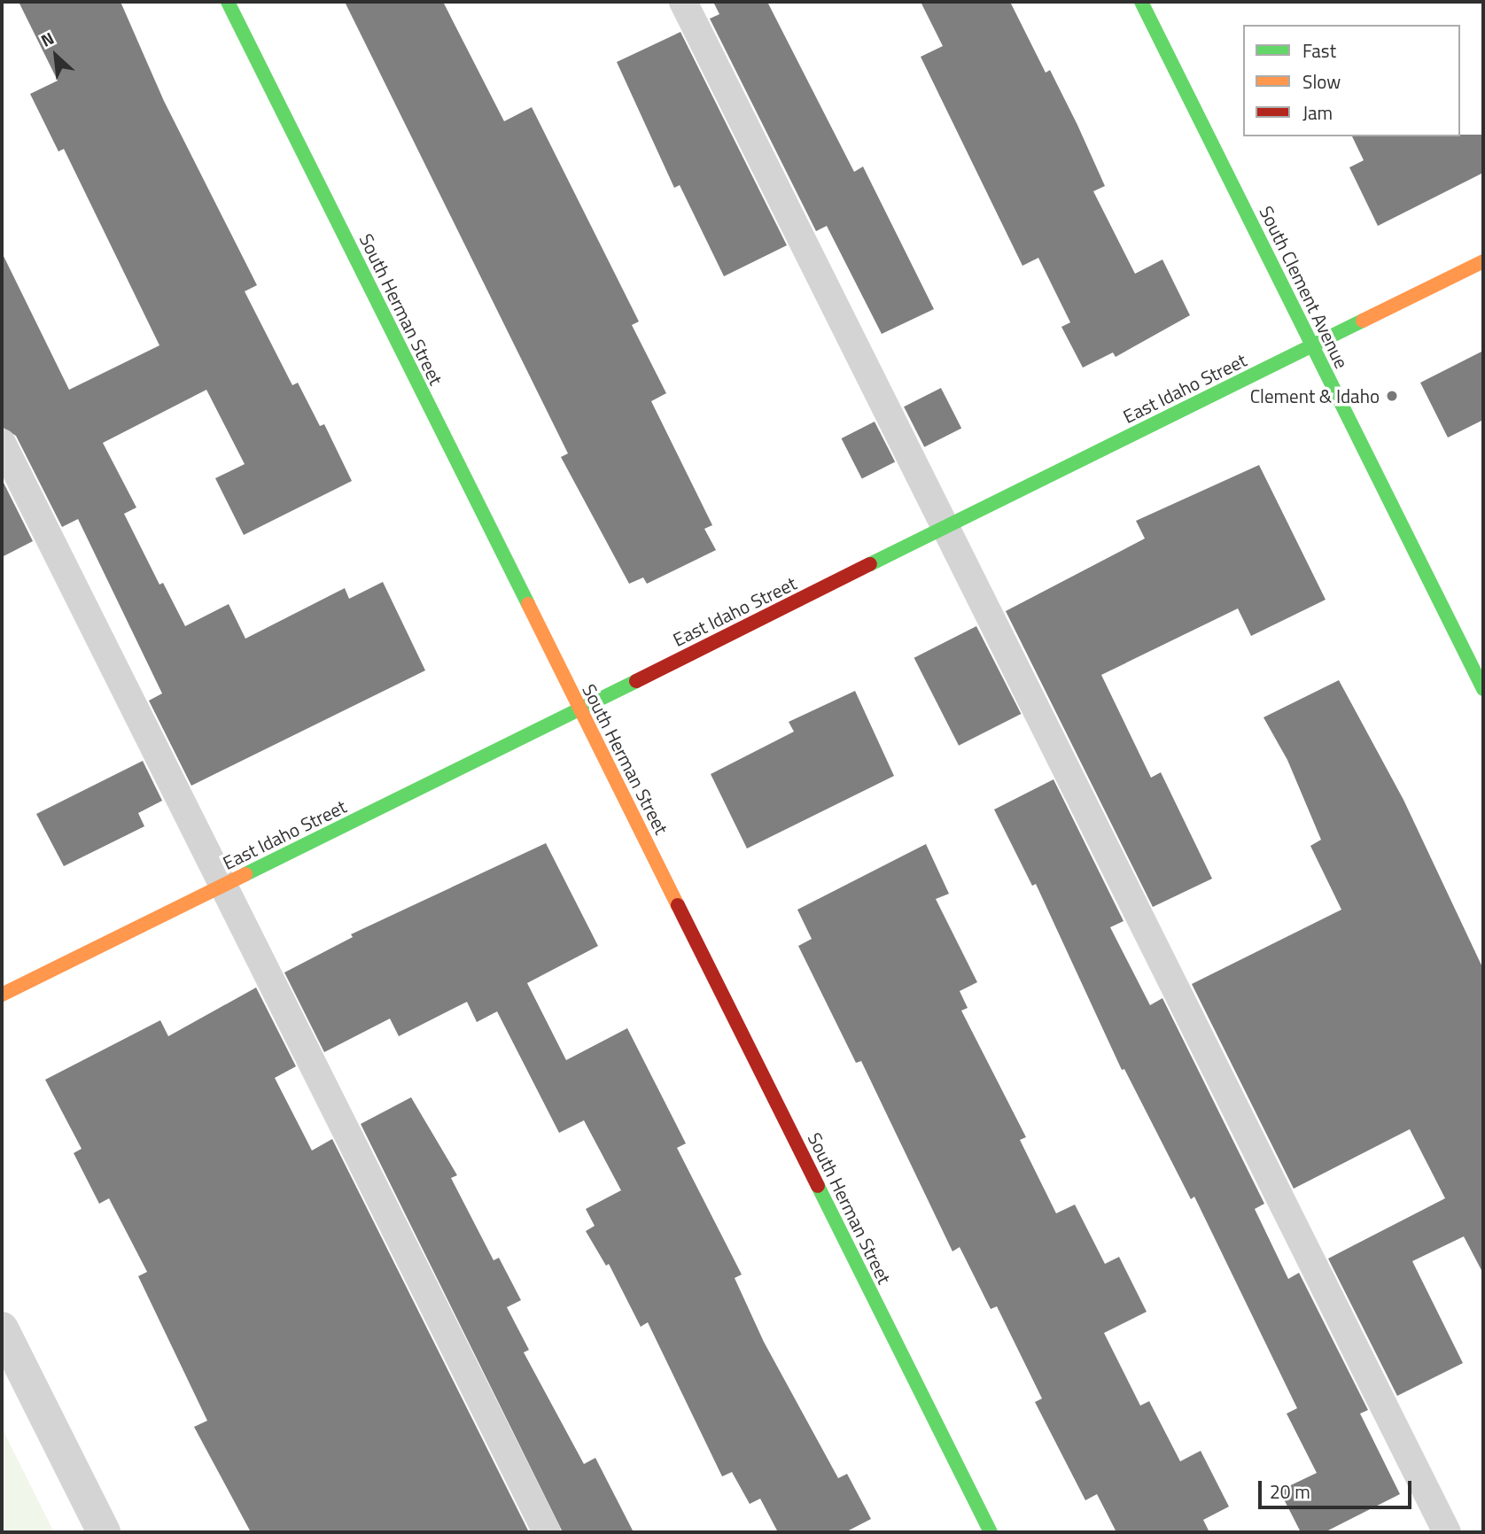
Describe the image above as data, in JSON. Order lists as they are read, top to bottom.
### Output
{
  "streets": {
    "street": ["South Clement Avenue", "South Herman Street", "East Idaho Street"]
  },
  "crossings": [
    ["South Clement Avenue", "East Idaho Street"],
    ["South Herman Street", "East Idaho Street"]
  ],
  "places": ["Clement & Idaho"],
  "legend": ["Fast", "Slow", "Jam"],
  "scale_bar": "20 m",
  "north": "top left"
}
